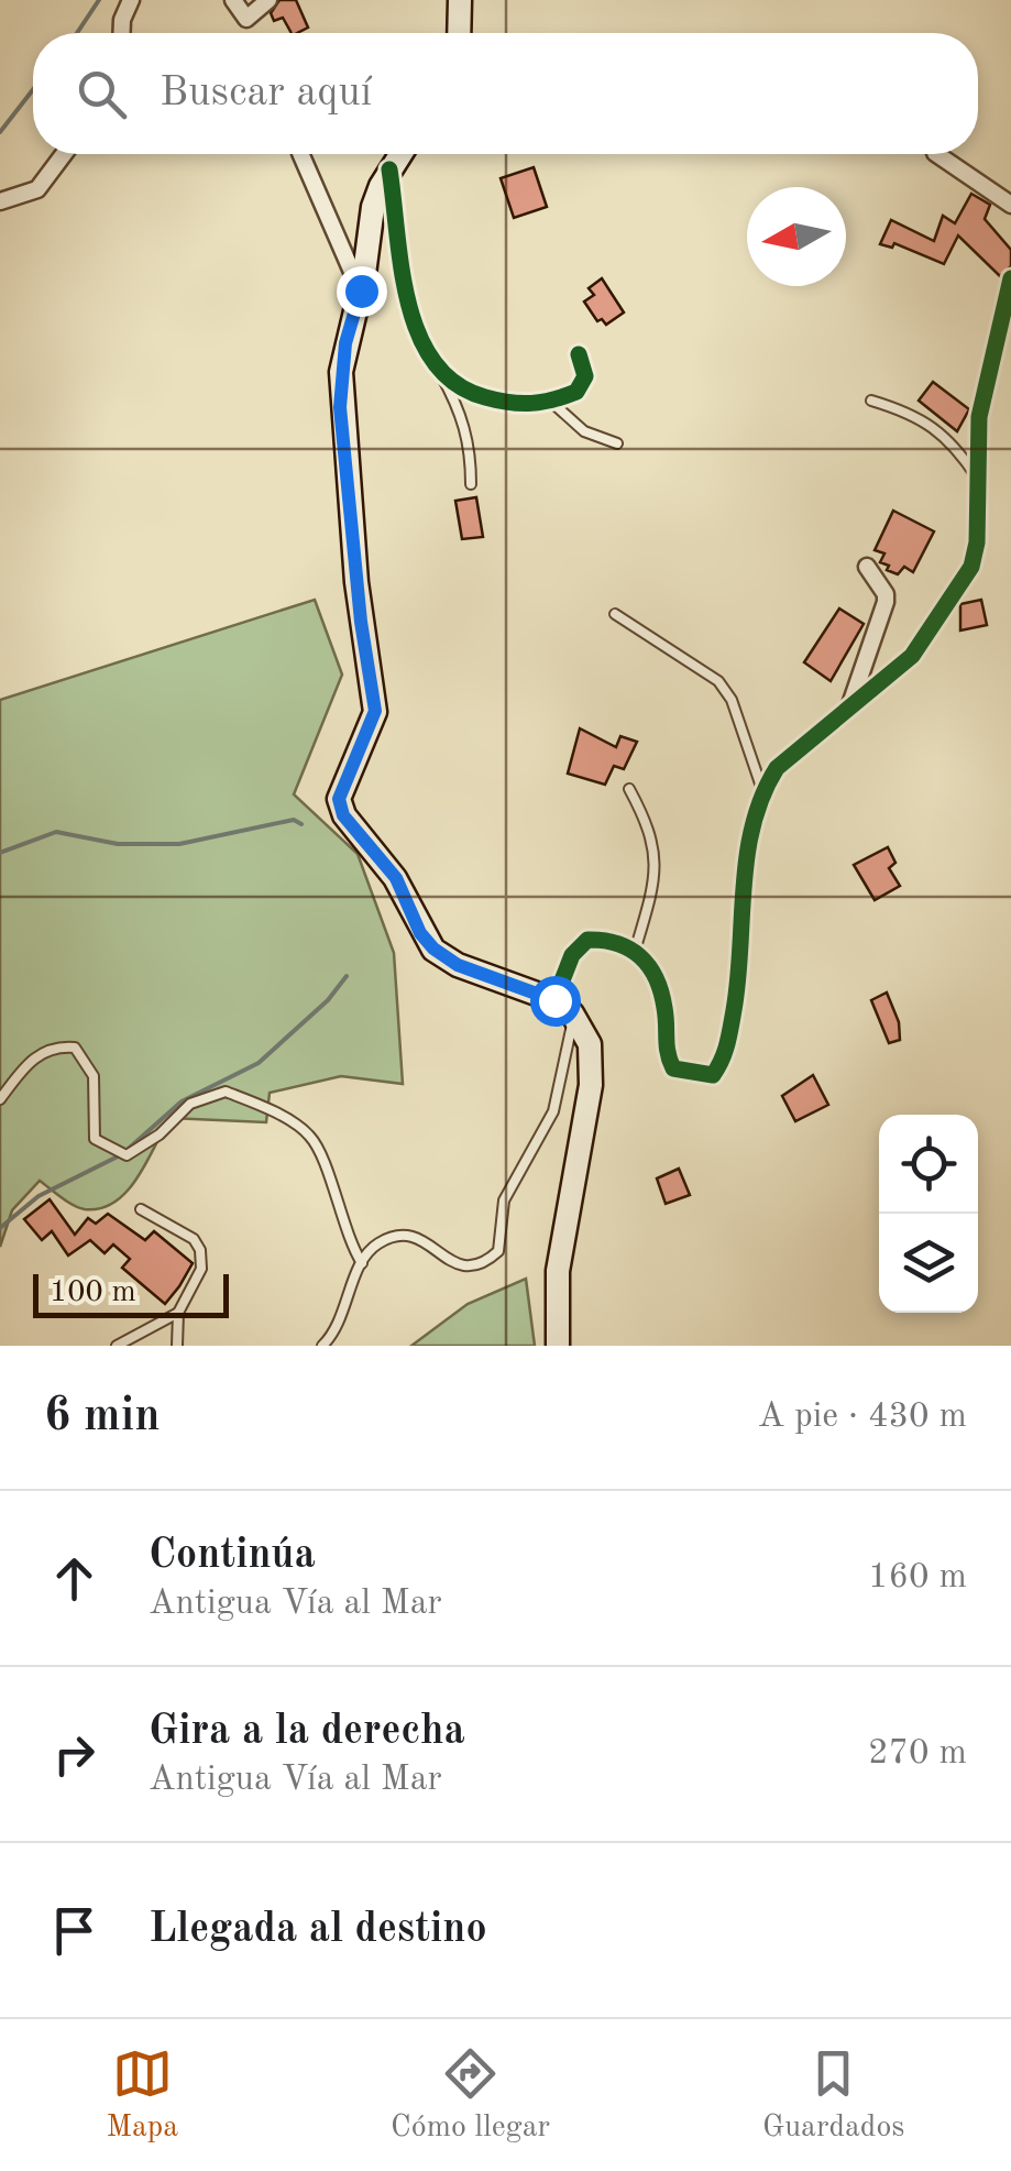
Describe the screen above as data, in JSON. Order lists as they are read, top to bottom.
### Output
{
  "scale_bar": "100 m",
  "north": "left",
  "page": {
    "search": "Buscar aquí",
    "scale": "100 m",
    "heading": ["6 min", "A pie · 430 m"],
    "list": [
      ["Continúa", "Antigua Vía al Mar", "160 m"],
      ["Gira a la derecha", "Antigua Vía al Mar", "270 m"],
      "Llegada al destino"
    ],
    "nav": ["Mapa", "Cómo llegar", "Guardados"]
  }
}
